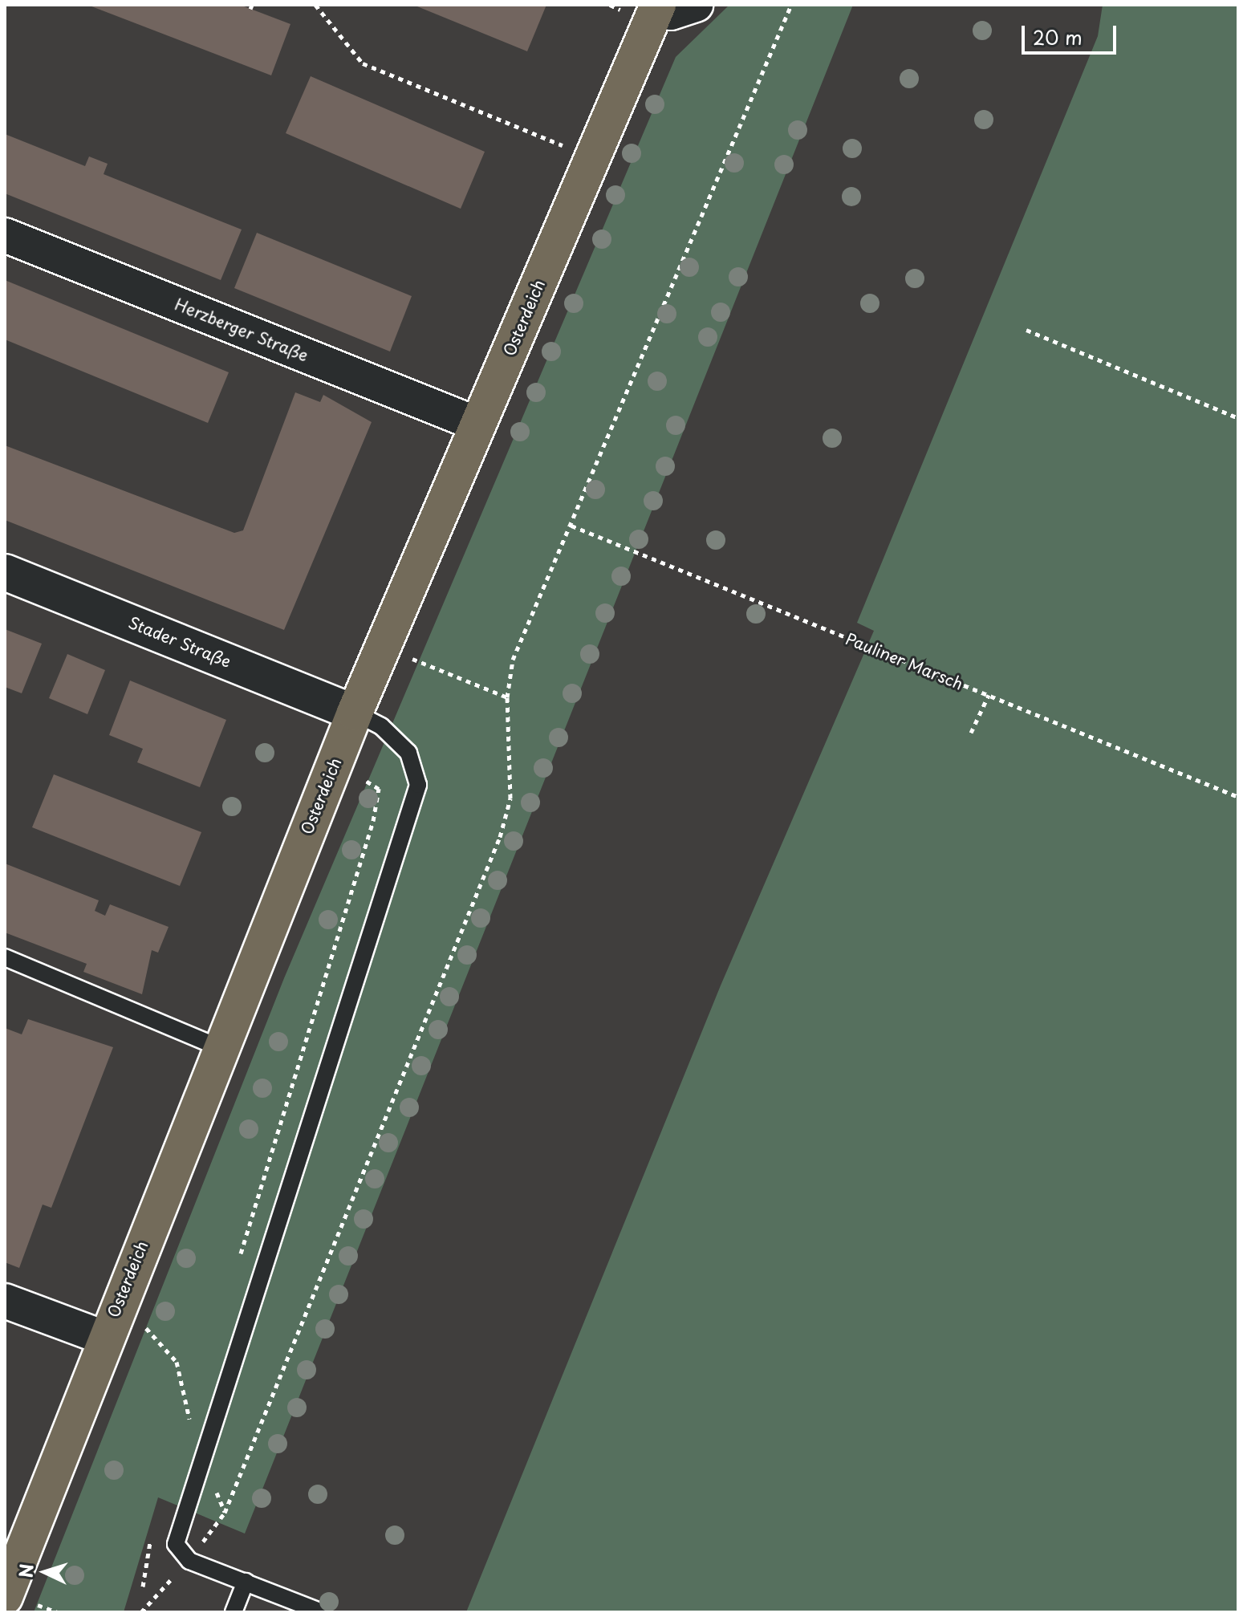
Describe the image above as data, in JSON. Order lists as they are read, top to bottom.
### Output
{
  "streets": {
    "main road": ["Osterdeich"],
    "street": ["Herzberger Straße", "Stader Straße"],
    "path": ["Pauliner Marsch"]
  },
  "crossings": [
    ["Osterdeich", "Herzberger Straße"],
    ["Osterdeich", "Stader Straße"]
  ],
  "scale_bar": "20 m",
  "north": "left"
}
